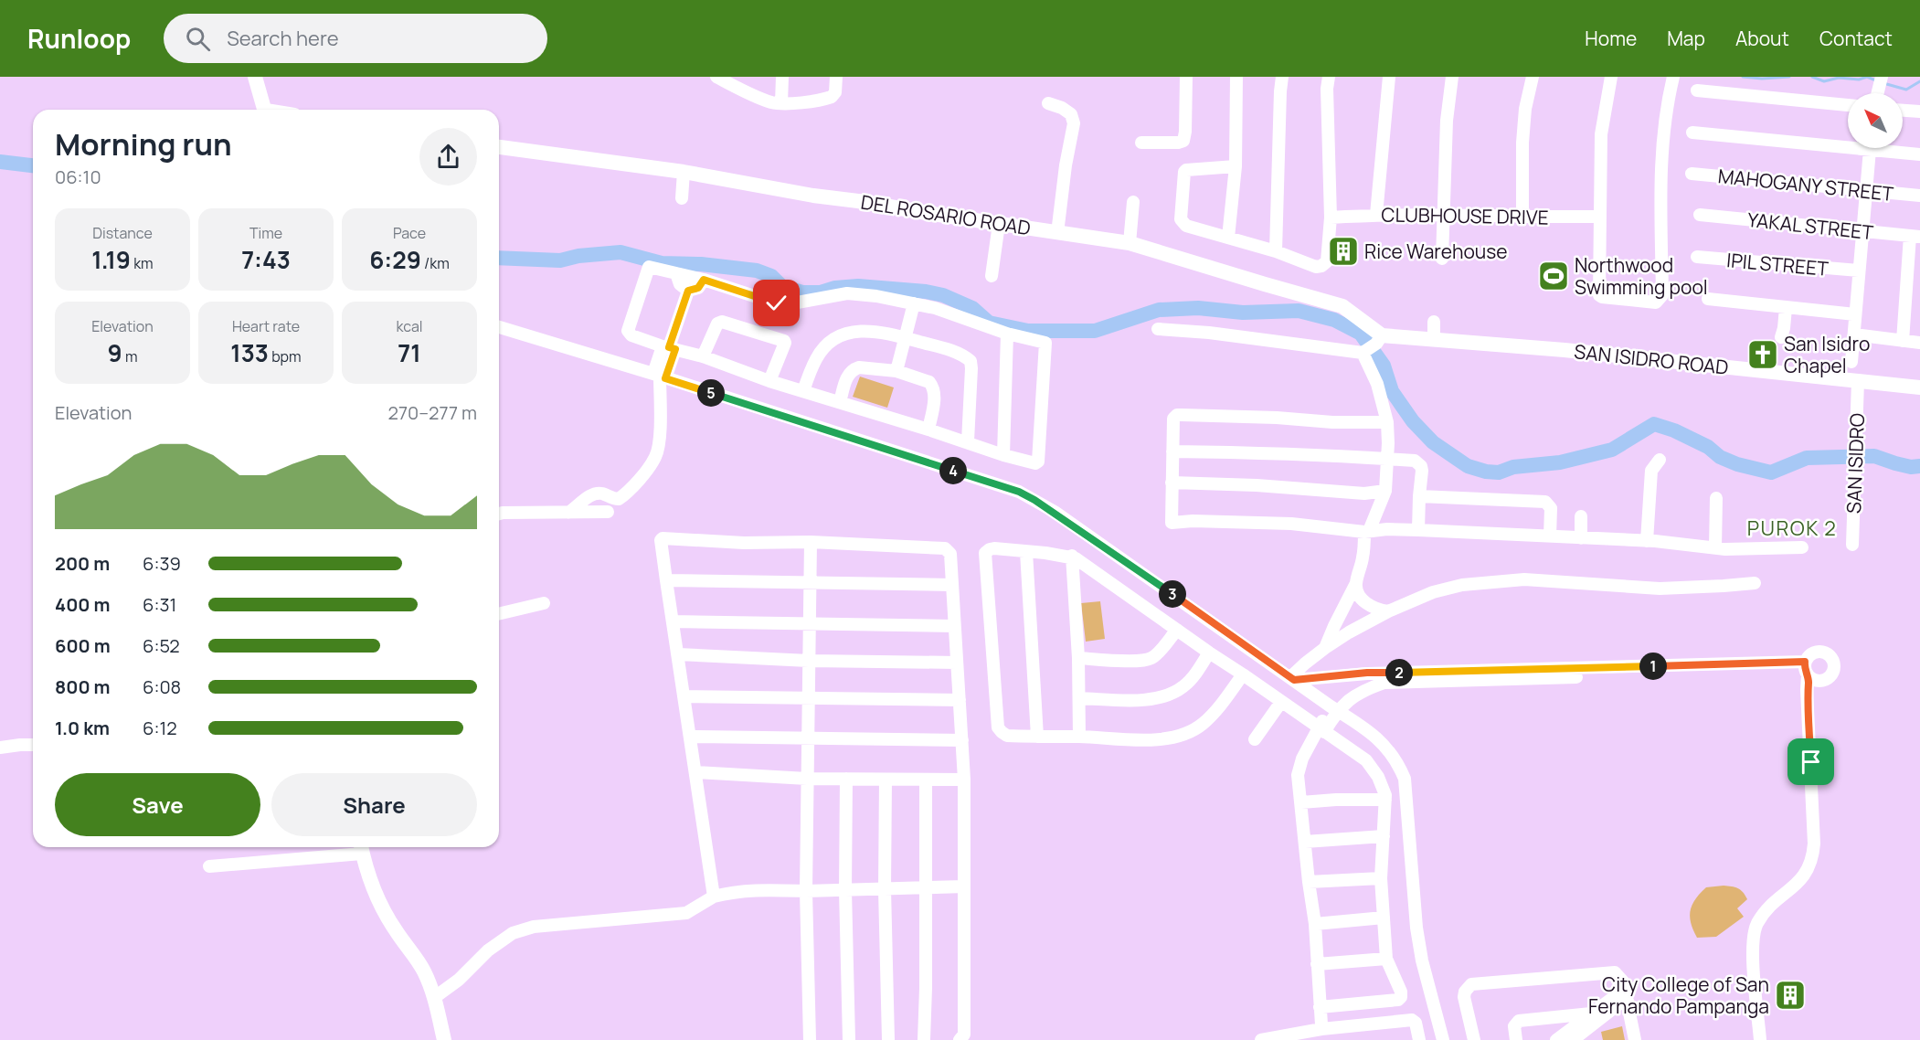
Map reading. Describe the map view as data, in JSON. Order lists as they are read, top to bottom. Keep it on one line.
{"streets":{"main road":["DEL ROSARIO ROAD","SAN ISIDRO ROAD"],"street":["MAHOGANY STREET","CLUBHOUSE DRIVE","YAKAL STREET","IPIL STREET","SAN ISIDRO"]},"crossings":[["DEL ROSARIO ROAD","SAN ISIDRO ROAD"],["SAN ISIDRO ROAD","SAN ISIDRO"]],"districts":["PUROK 2"],"places":{"building":["Rice Warehouse","City College of San Fernando Pampanga"],"sports":["Northwood Swimming pool"],"church":["San Isidro Chapel"]},"north":"top left","page":{"header":"Runloop","search":"Search here","nav":["Home","Map","About","Contact"],"heading":["Morning run","06:10"],"stats":[["Distance","1.19 km"],["Time","7:43"],["Pace","6:29 /km"],["Elevation","9 m"],["Heart rate","133 bpm"],["kcal","71"]],"pins":["5","4","3","1","2"],"chart":["Elevation","270–277 m"],"list":[{"name":"200 m","note":"6:39"},{"name":"400 m","note":"6:31"},{"name":"600 m","note":"6:52"},{"name":"800 m","note":"6:08"},{"name":"1.0 km","note":"6:12"}],"buttons":["Save","Share"]}}
